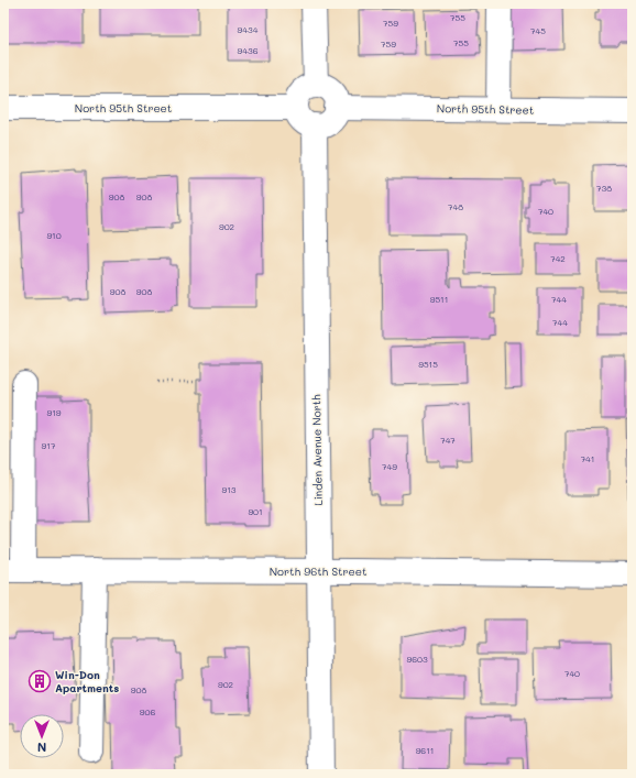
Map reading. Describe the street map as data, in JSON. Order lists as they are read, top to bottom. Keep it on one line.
{"streets":{"street":["North 95th Street","Linden Avenue North","North 96th Street"]},"crossings":[["North 95th Street","Linden Avenue North"],["Linden Avenue North","North 96th Street"]],"places":{"building":["Win-Don Apartments"]},"house_numbers":["755","759","9434","745","755","759","9436","738","908","908","748","740","902","910","742","908","908","9511","744","744","9515","919","747","917","741","749","913","901","9603","740","902","908","906","9611"],"north":"bottom"}
